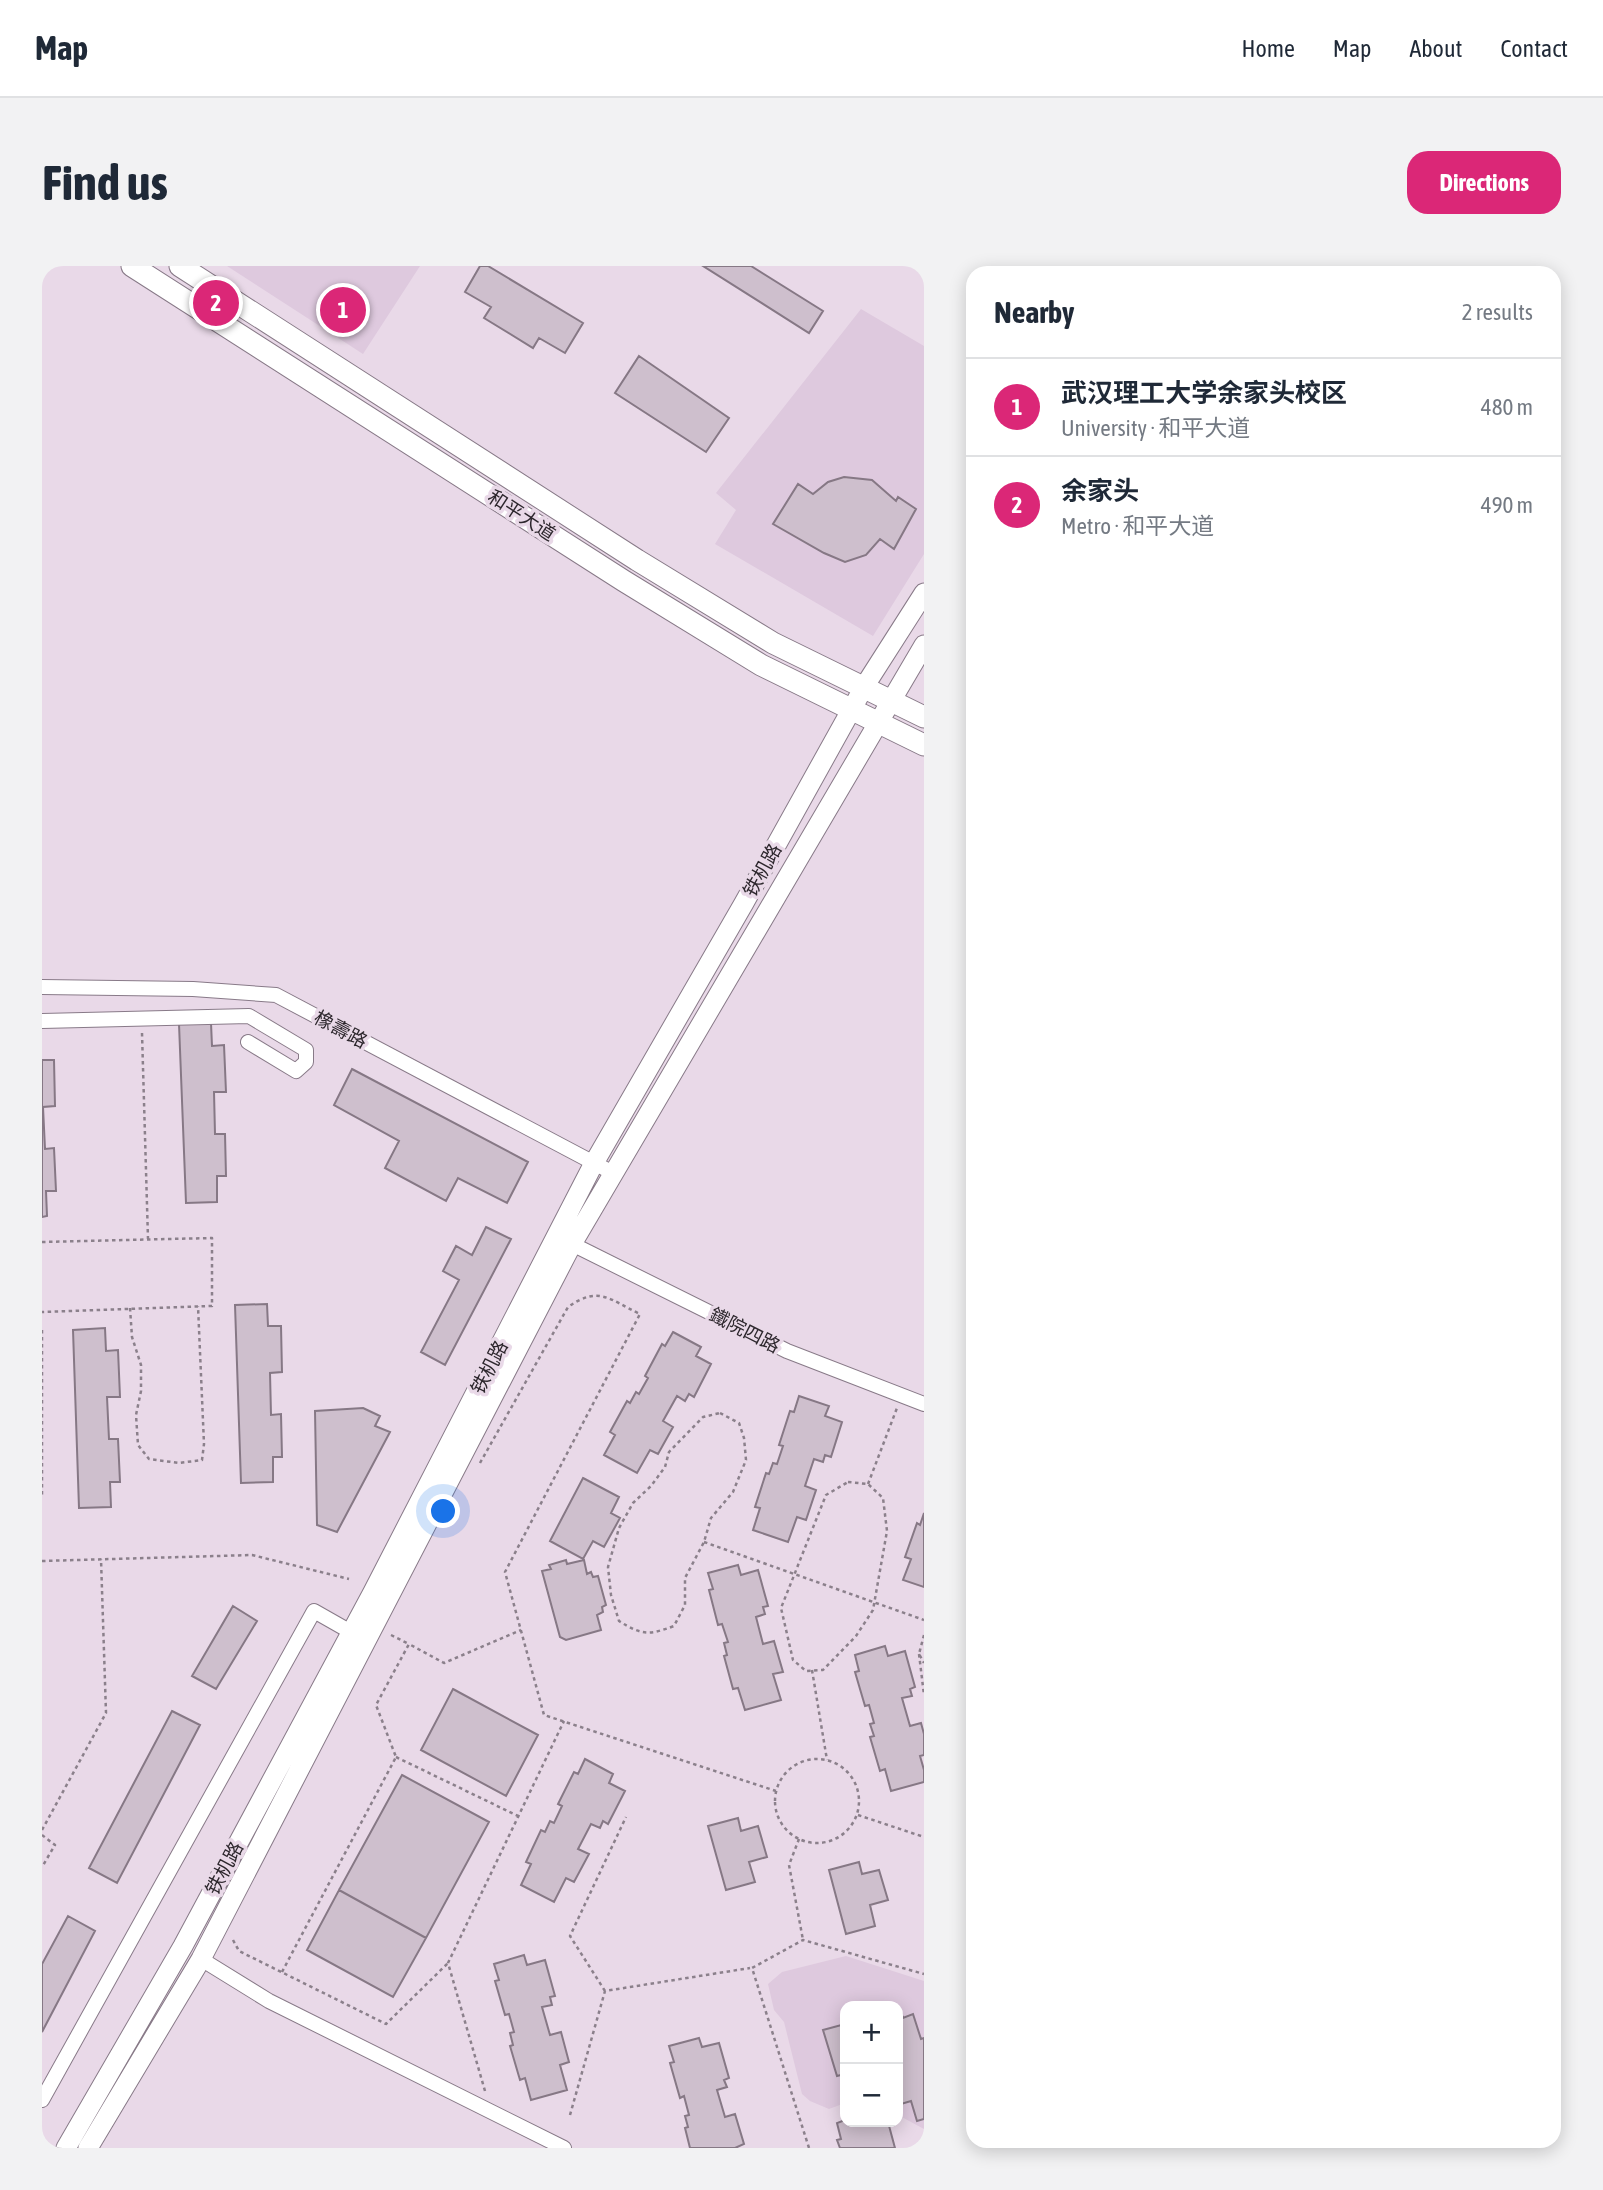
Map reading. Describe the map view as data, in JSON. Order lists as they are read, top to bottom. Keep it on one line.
{"streets":{"main road":["和平大道","铁机路"],"street":["橡壽路","鐵院四路"]},"crossings":[["和平大道","铁机路"],["铁机路","橡壽路"],["铁机路","鐵院四路"]],"page":{"header":"Map","nav":["Home","Map","About","Contact"],"buttons":"Directions","title":"Find us","heading":["Nearby","2 results"],"pins":["2","1"],"list":[{"mark":"1","name":"武汉理工大学余家头校区","note":"University · 和平大道","value":"480 m"},{"mark":"2","name":"余家头","note":"Metro · 和平大道","value":"490 m"}],"map_buttons":["+","−"]}}
